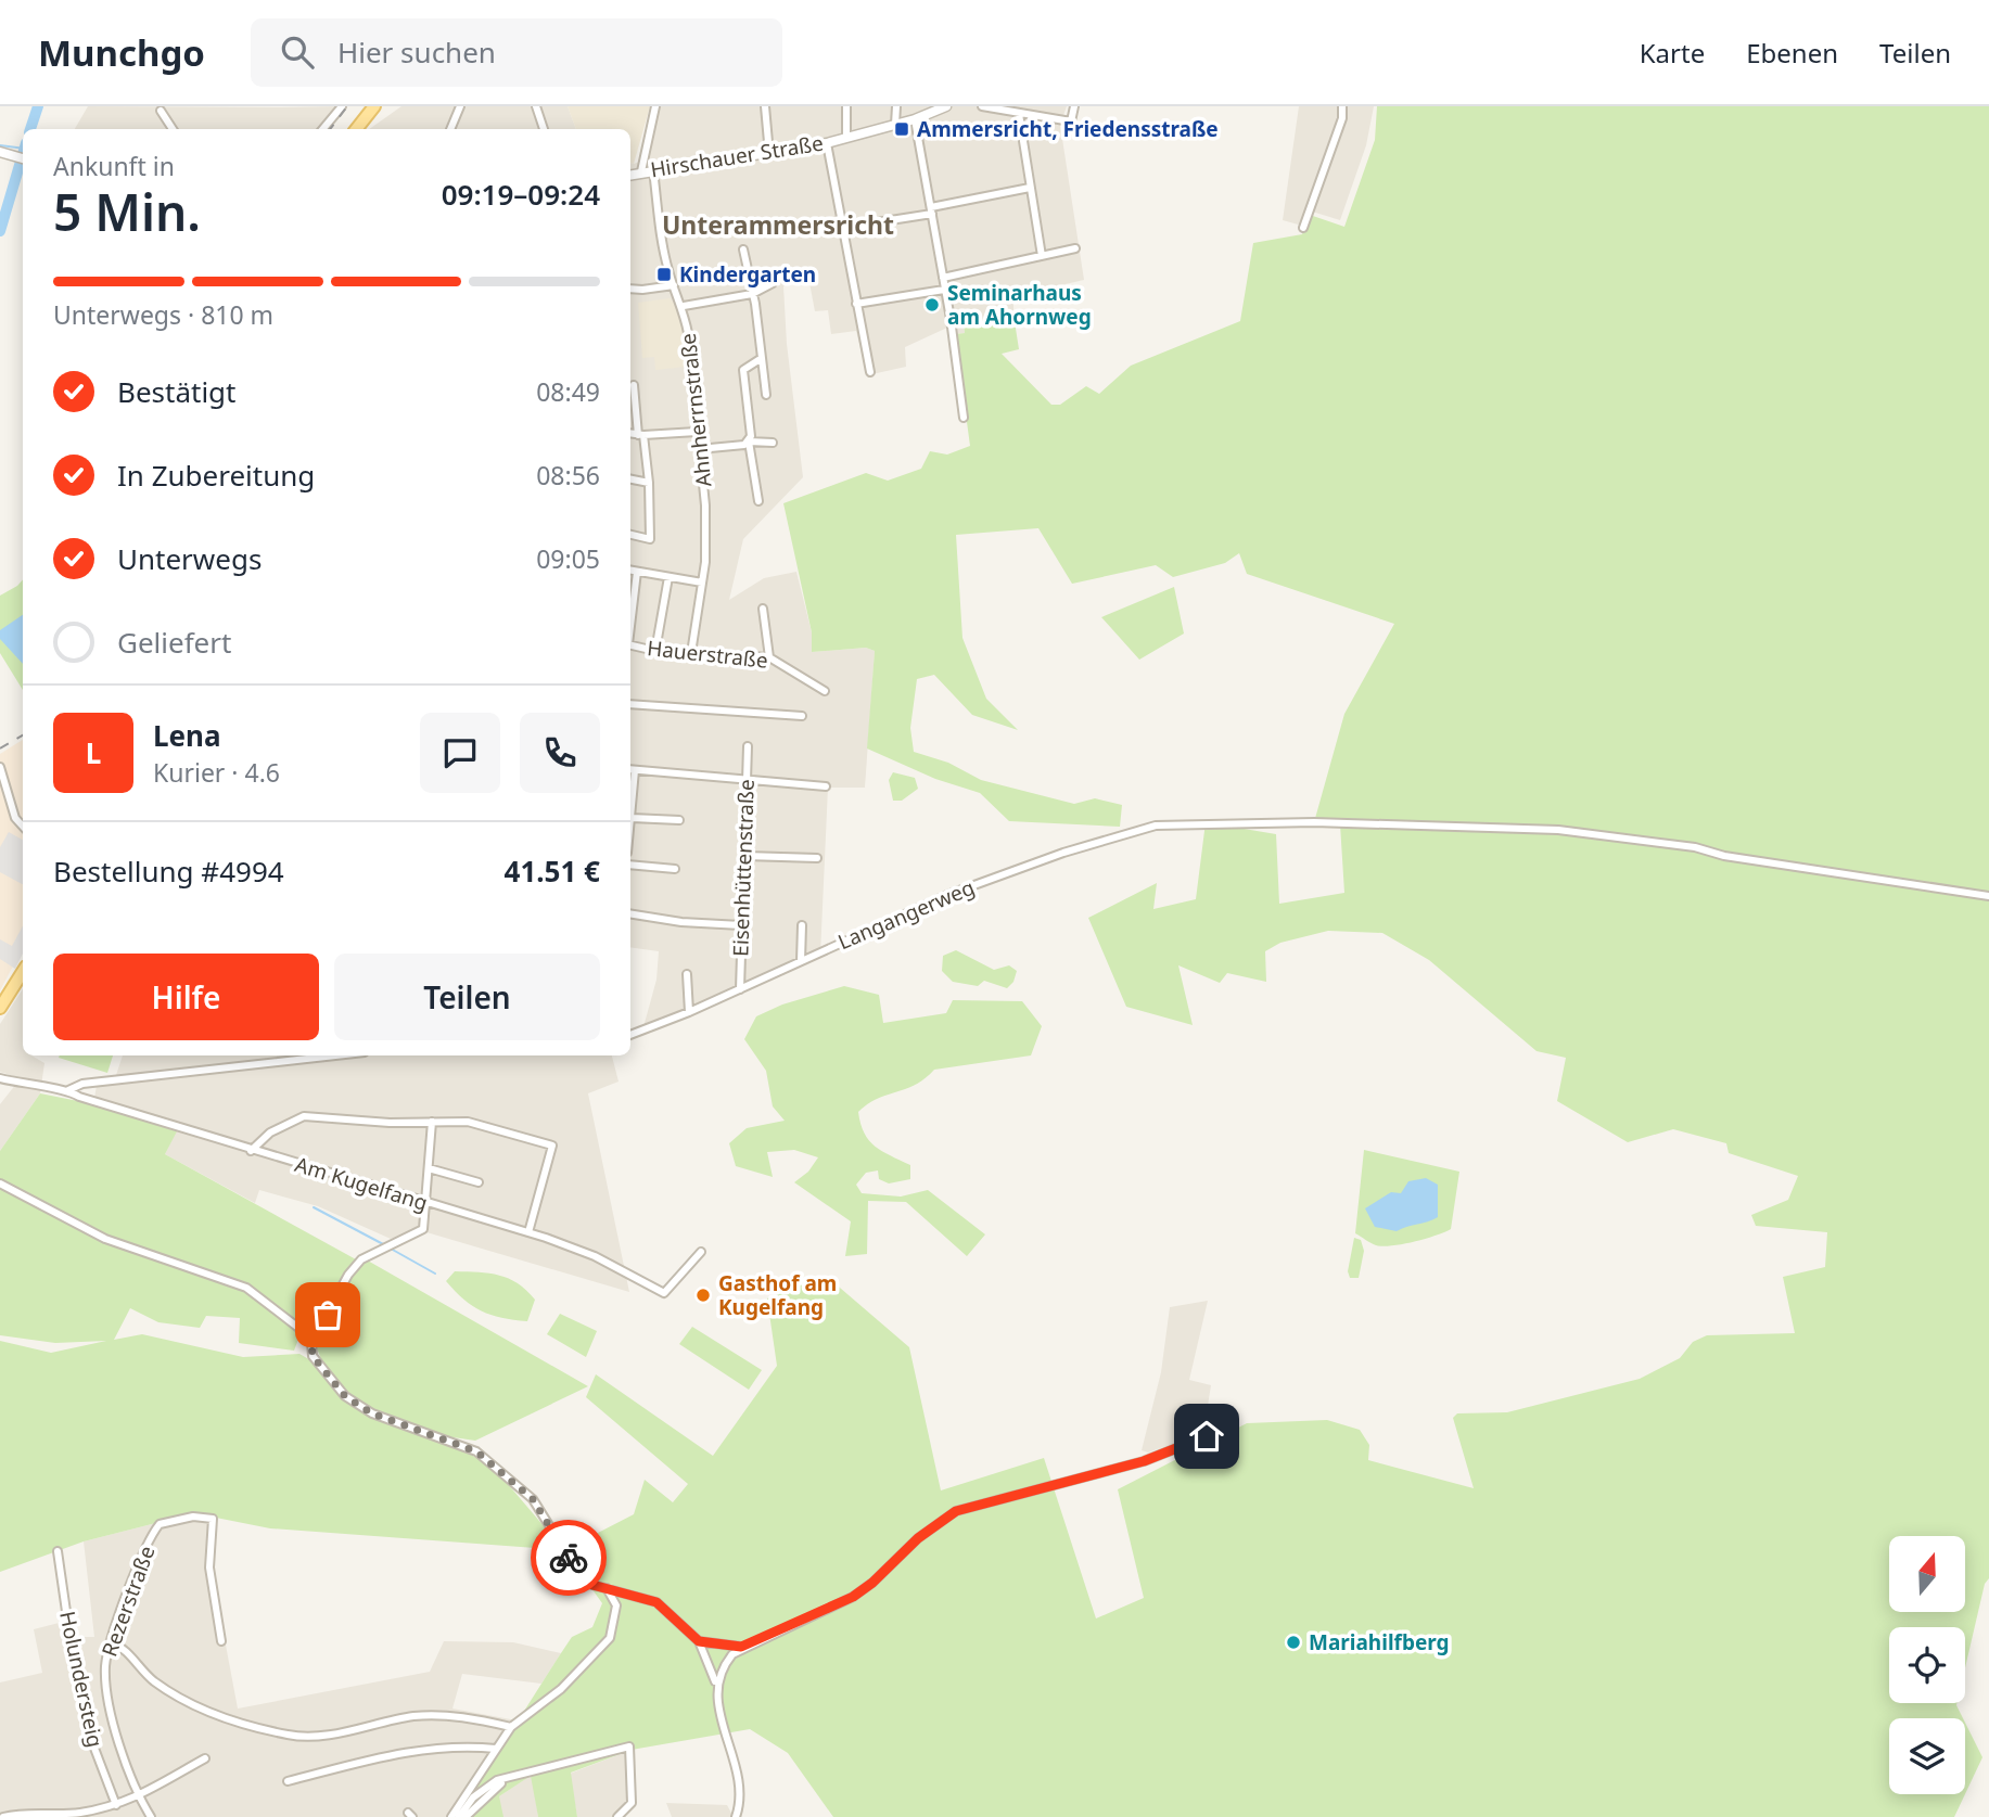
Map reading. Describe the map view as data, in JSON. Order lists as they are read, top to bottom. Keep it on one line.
{"streets":{"street":["Hirschauer Straße","Ahnherrnstraße","Hauerstraße","Eisenhüttenstraße","Langangerweg","Am Kugelfang","Rezerstraße","Holundersteig"]},"crossings":[["Hirschauer Straße","Ahnherrnstraße"],["Ahnherrnstraße","Hauerstraße"],["Eisenhüttenstraße","Langangerweg"]],"districts":["Unterammersricht"],"places":{"transit":["Ammersricht, Friedensstraße","Kindergarten"],"other":["Seminarhaus am Ahornweg","Gasthof am Kugelfang","Mariahilfberg"]},"north":"top","page":{"header":"Munchgo","search":"Hier suchen","nav":["Karte","Ebenen","Teilen"],"heading":["5 Min.","Ankunft in","09:19–09:24"],"panel":["Lena","Kurier · 4.6","Bestellung #4994","41.51 €"],"bar":"Unterwegs · 810 m","list":[["Bestätigt","08:49"],["In Zubereitung","08:56"],["Unterwegs","09:05"],"Geliefert"],"round":"L","buttons":["Hilfe","Teilen"]}}
